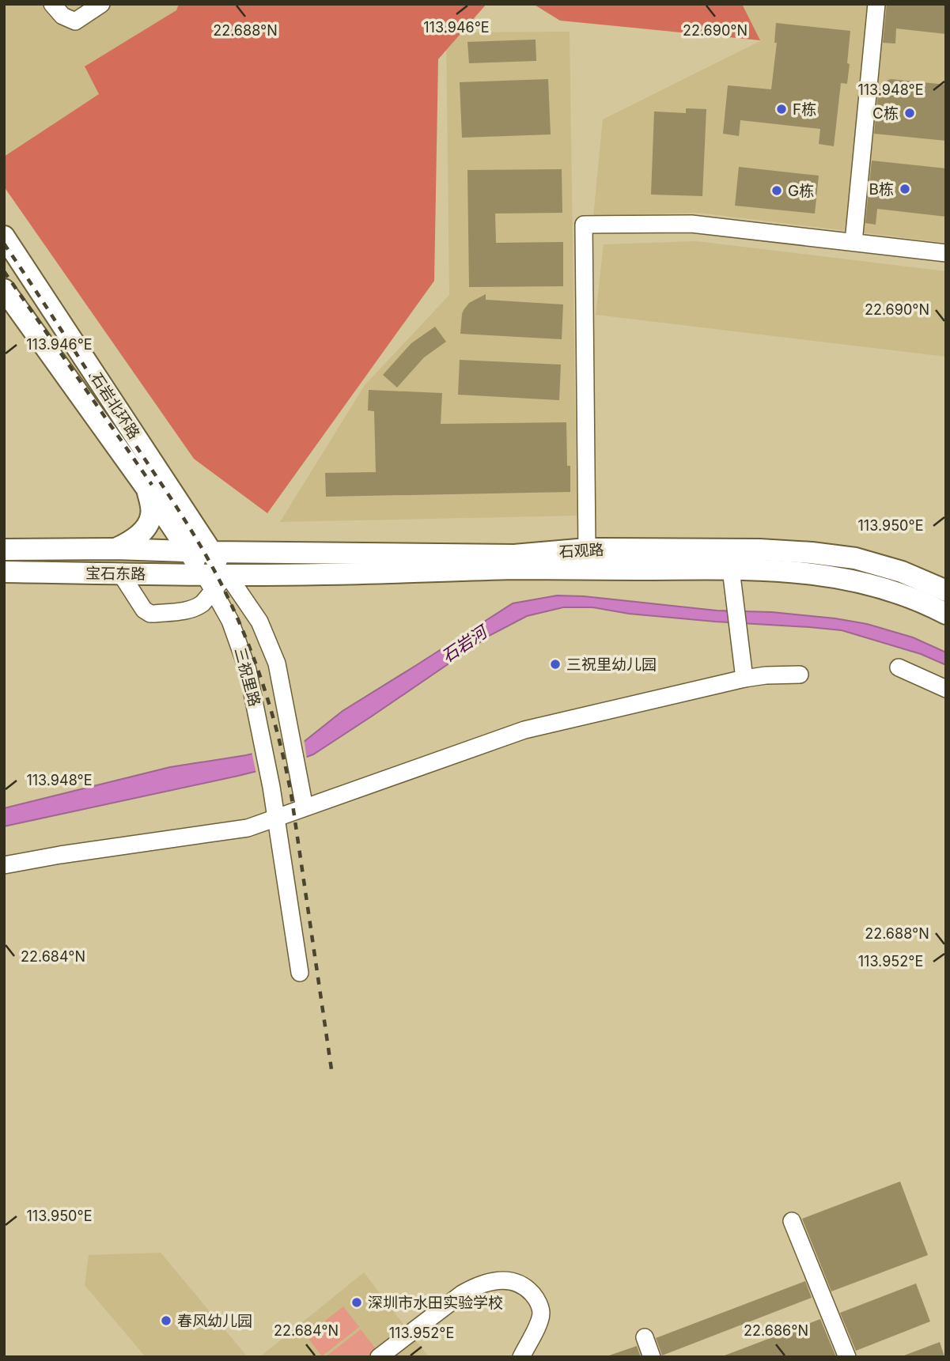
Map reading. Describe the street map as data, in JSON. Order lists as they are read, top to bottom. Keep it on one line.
{"streets":{"main road":["石岩北环路","石观路","宝石东路"],"street":["三祝里路"]},"crossings":[["石岩北环路","石观路"],["石岩北环路","宝石东路"],["石岩北环路","三祝里路"],["石观路","宝石东路"],["石观路","三祝里路"],["宝石东路","三祝里路"]],"water":["石岩河"],"places":["F栋","C栋","B栋","G栋","三祝里幼儿园","深圳市水田实验学校","春风幼儿园"],"coordinates":["113.946°E","22.688°N","22.690°N","113.948°E","113.950°E","22.684°N","113.952°E","22.686°N"]}
